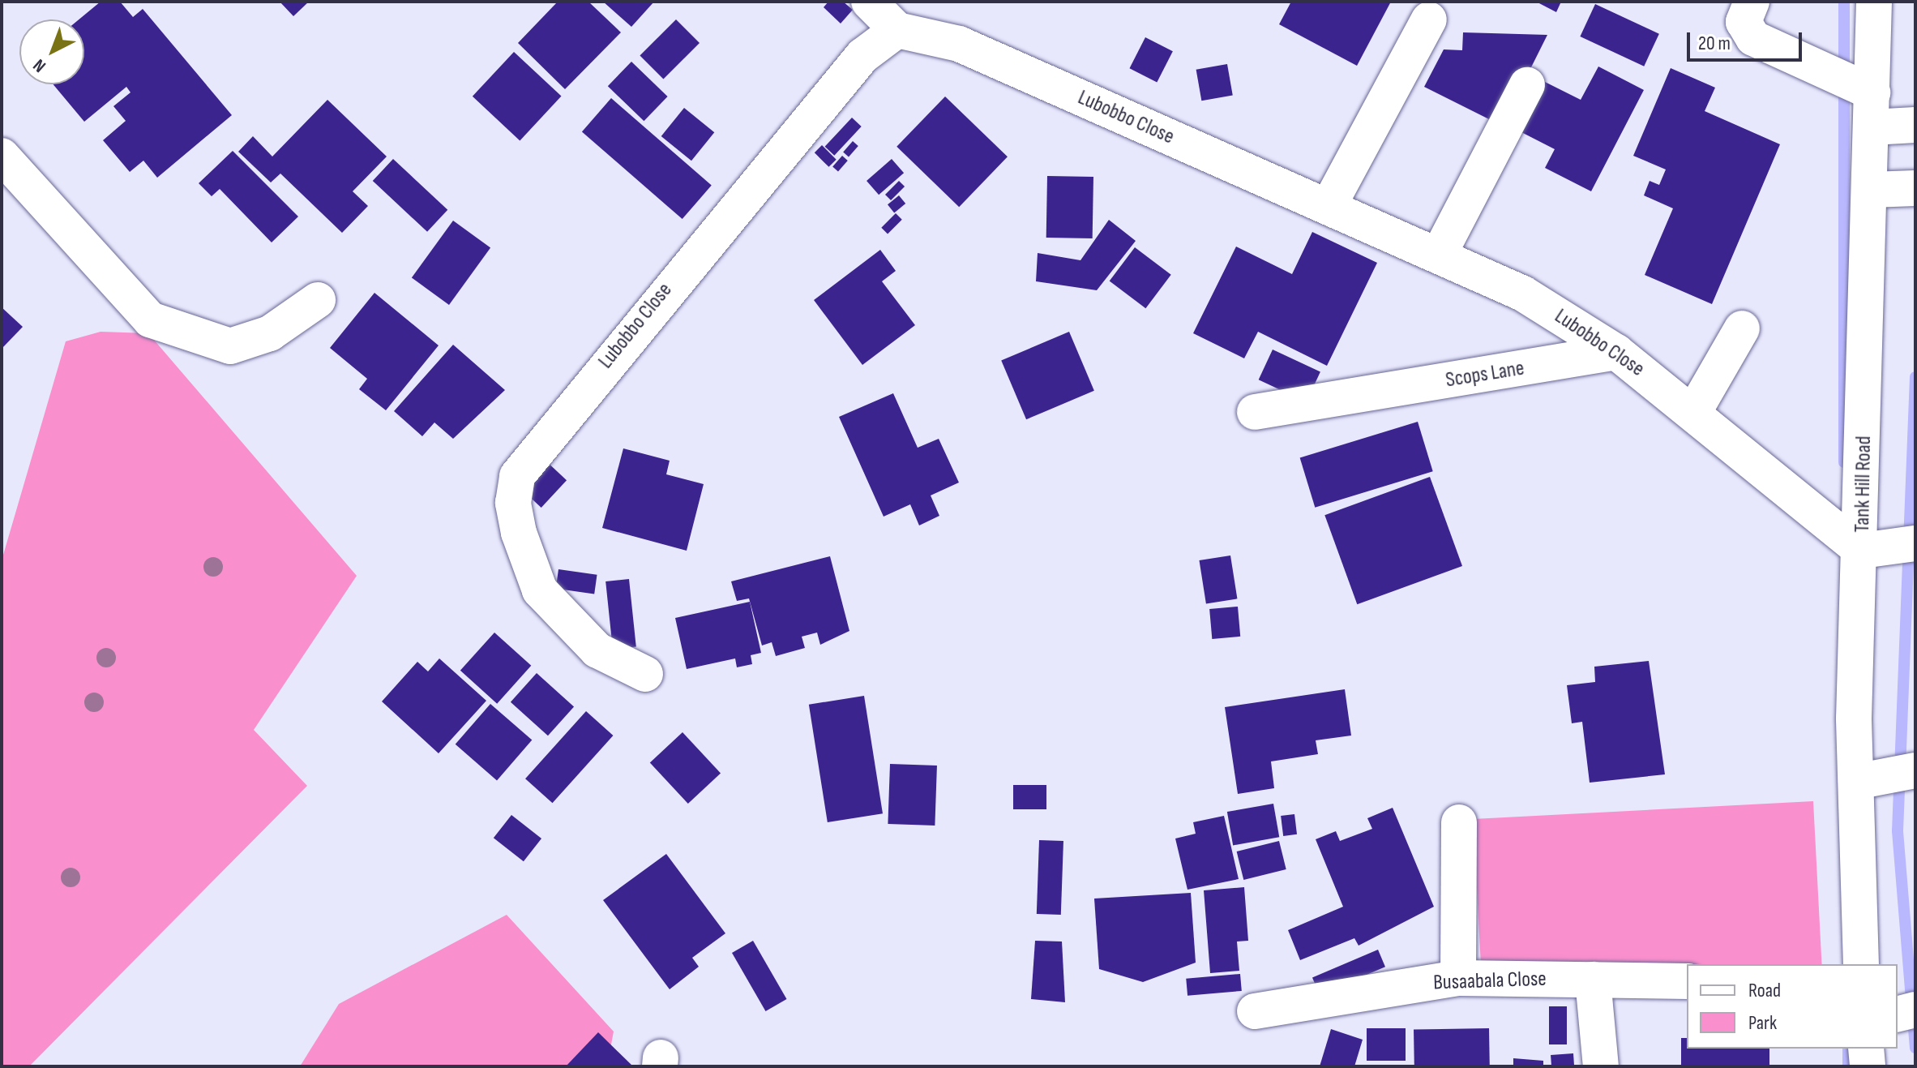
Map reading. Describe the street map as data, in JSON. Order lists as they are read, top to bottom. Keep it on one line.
{"streets":{"street":["Lubobbo Close","Scops Lane","Tank Hill Road","Busaabala Close"]},"crossings":[["Lubobbo Close","Scops Lane"],["Lubobbo Close","Tank Hill Road"]],"legend":["Road","Park"],"scale_bar":"20 m","north":"bottom left"}
